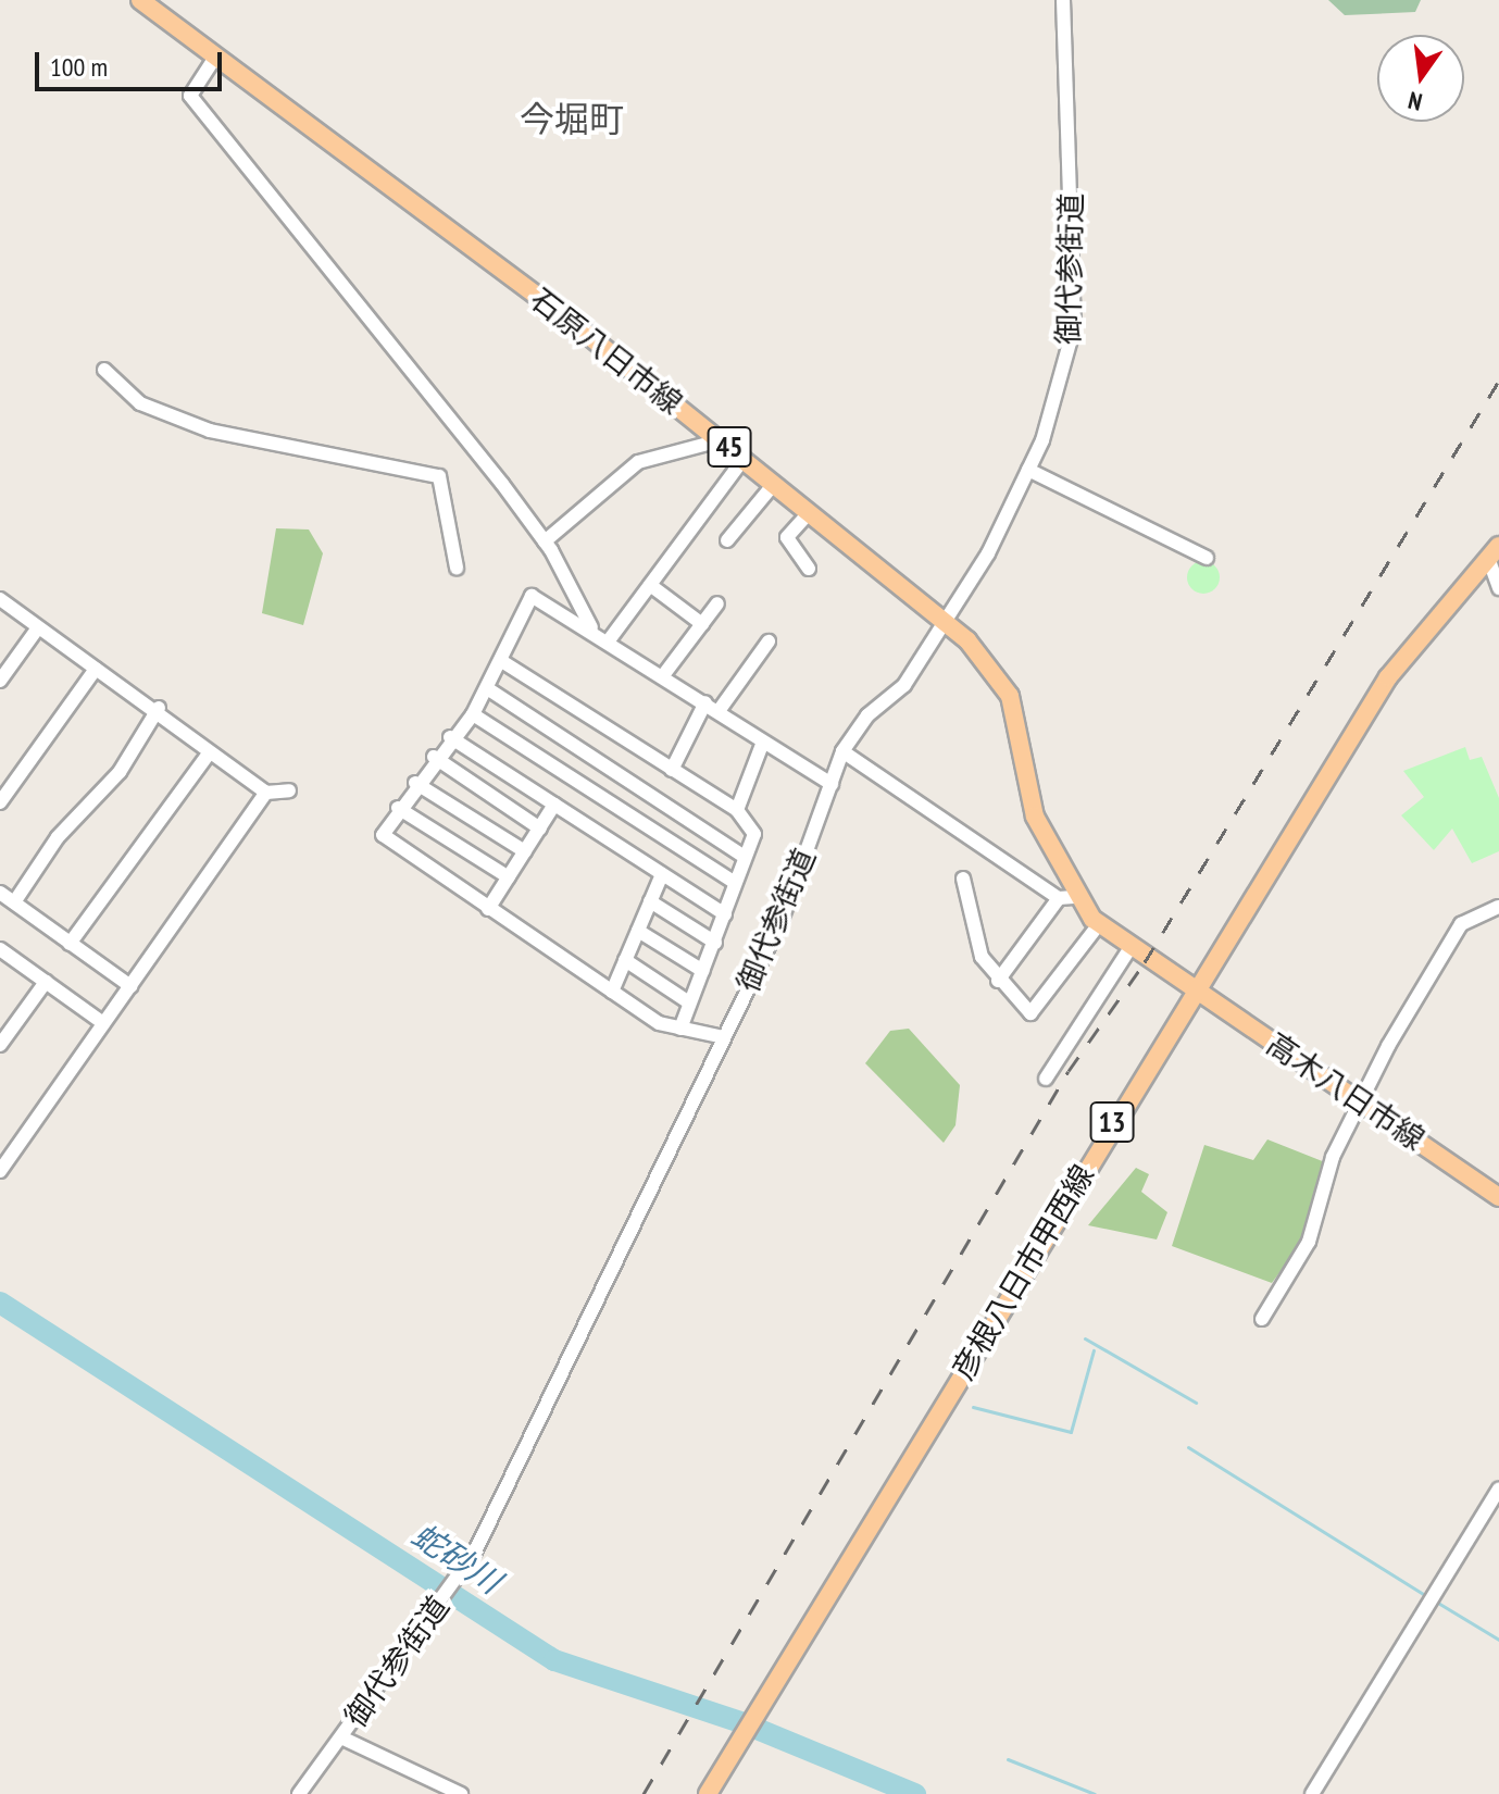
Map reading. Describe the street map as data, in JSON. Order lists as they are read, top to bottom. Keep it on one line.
{"streets":{"main road":["石原八日市線","45","高木八日市線","13","彦根八日市甲西線"],"street":["御代参街道"]},"crossings":[["御代参街道","石原八日市線"],["石原八日市線","高木八日市線"],["石原八日市線","彦根八日市甲西線"],["高木八日市線","彦根八日市甲西線"]],"districts":["今堀町"],"water":["蛇砂川"],"scale_bar":"100 m","north":"bottom"}
